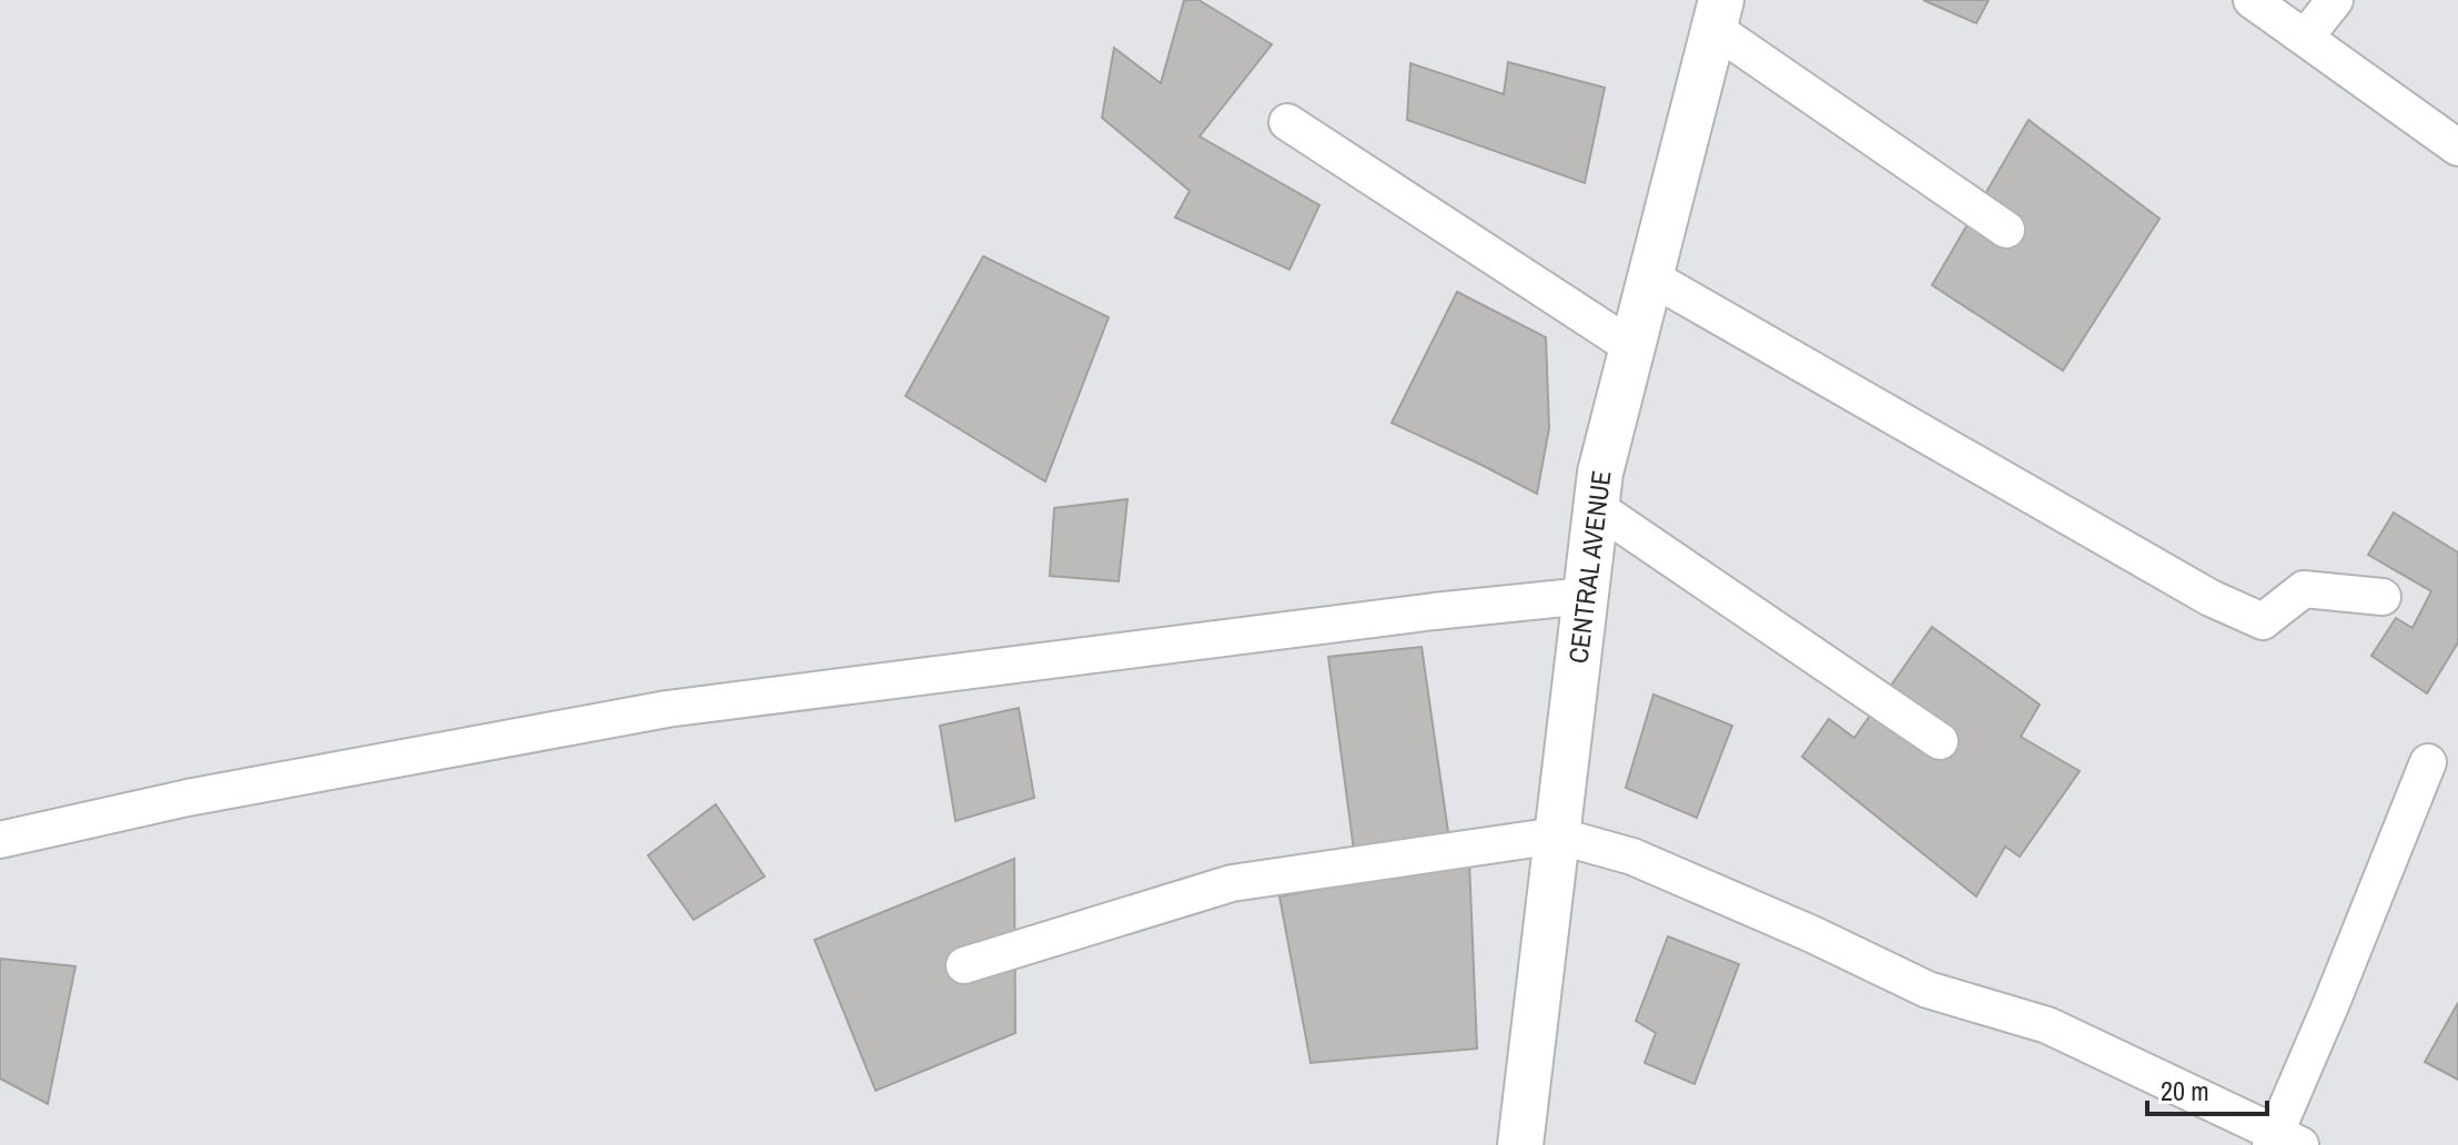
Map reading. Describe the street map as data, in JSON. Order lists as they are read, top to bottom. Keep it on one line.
{"streets":{"street":["CENTRAL AVENUE"]},"scale_bar":"20 m"}
